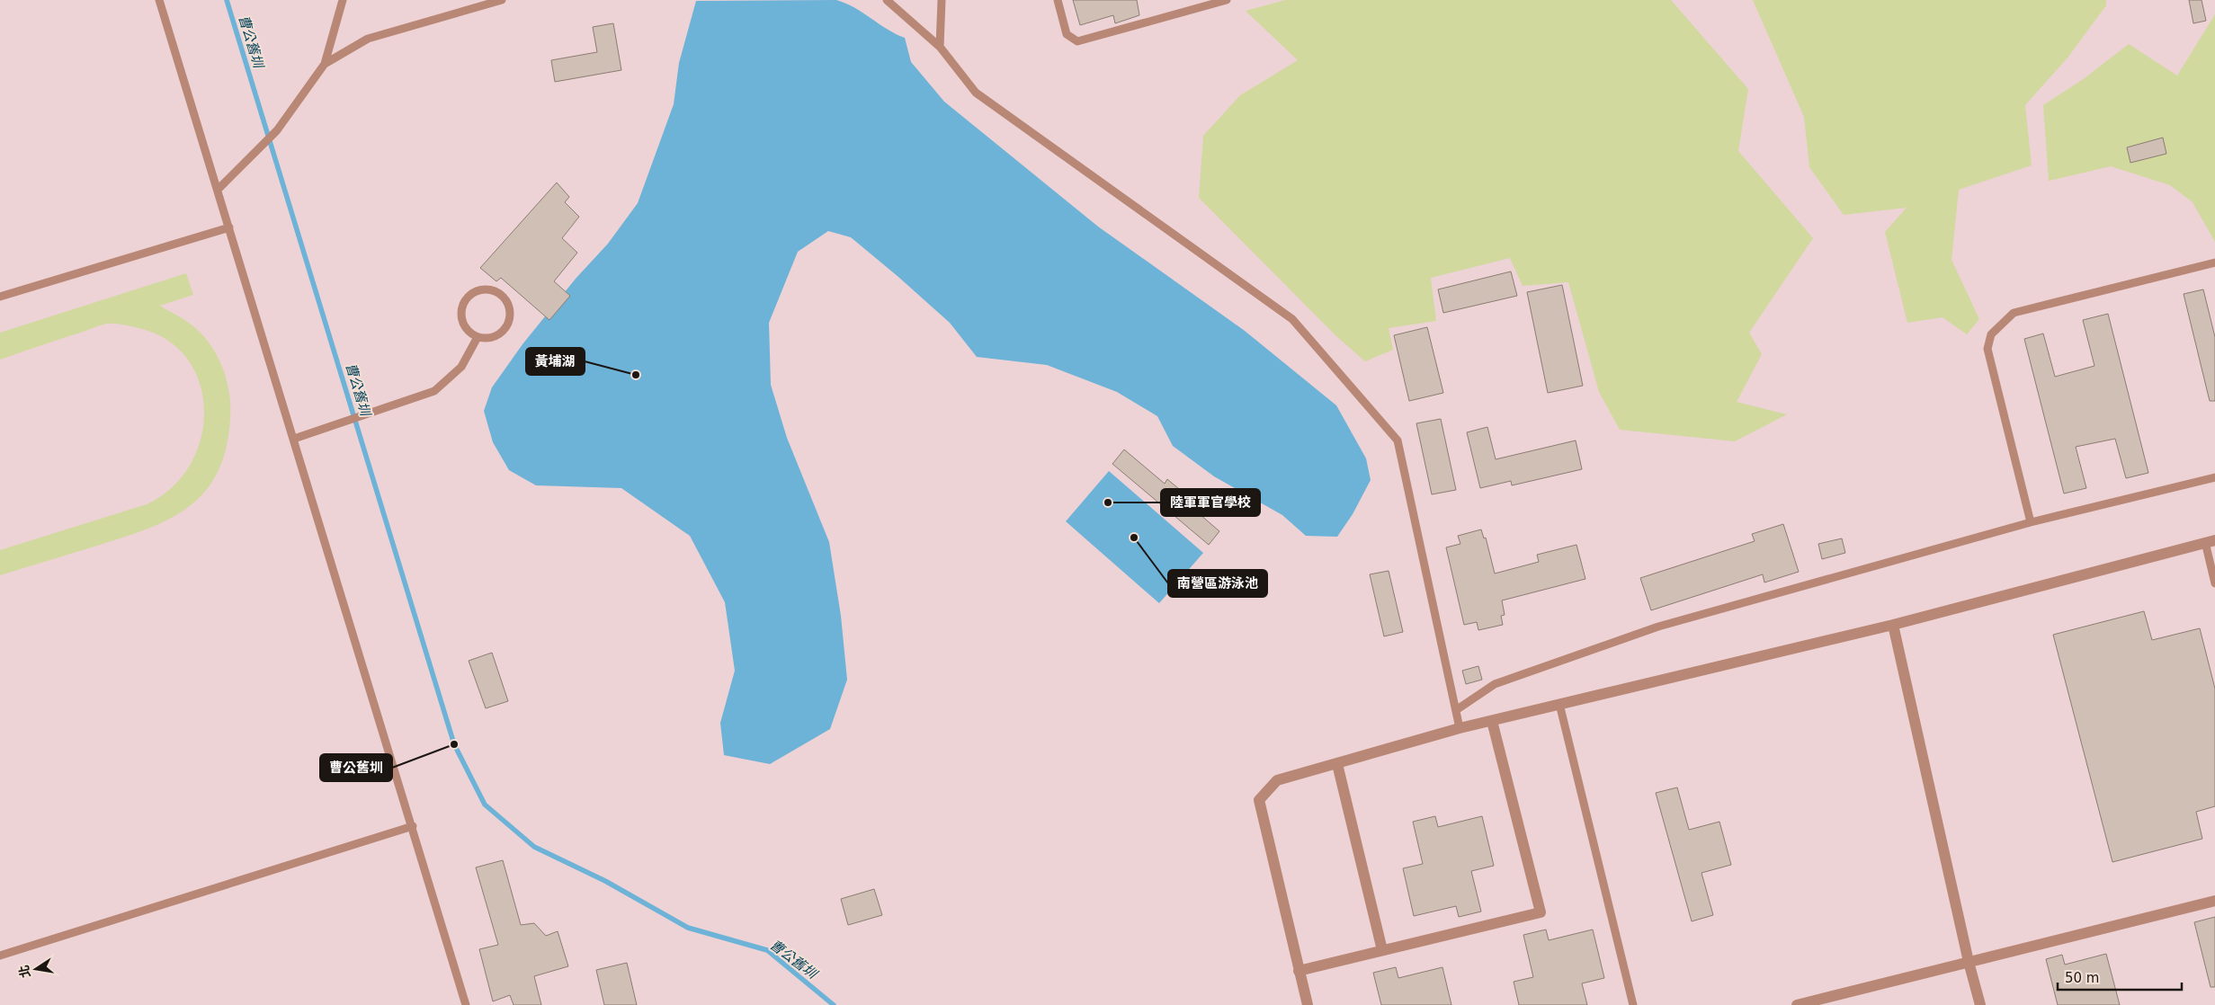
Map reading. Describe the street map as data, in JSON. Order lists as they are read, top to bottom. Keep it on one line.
{"water":["曹公舊圳"],"places":["黃埔湖","陸軍軍官學校","南營區游泳池","曹公舊圳"],"scale_bar":"50 m","north":"left"}
